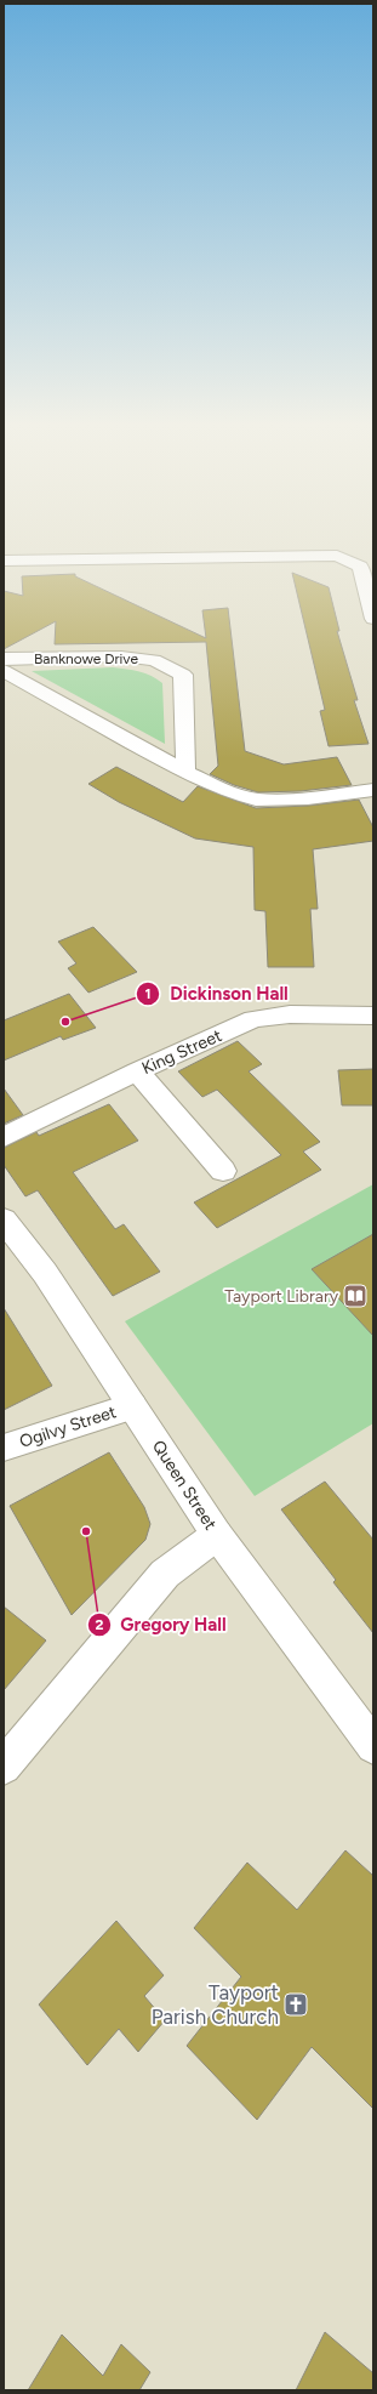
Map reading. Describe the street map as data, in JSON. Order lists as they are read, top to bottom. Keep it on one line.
{"streets":{"street":["Banknowe Drive","King Street","Ogilvy Street","Queen Street"]},"crossings":[["Ogilvy Street","Queen Street"]],"places":{"other":["Dickinson Hall","Gregory Hall"],"library":["Tayport Library"],"church":["Tayport Parish Church"]}}
